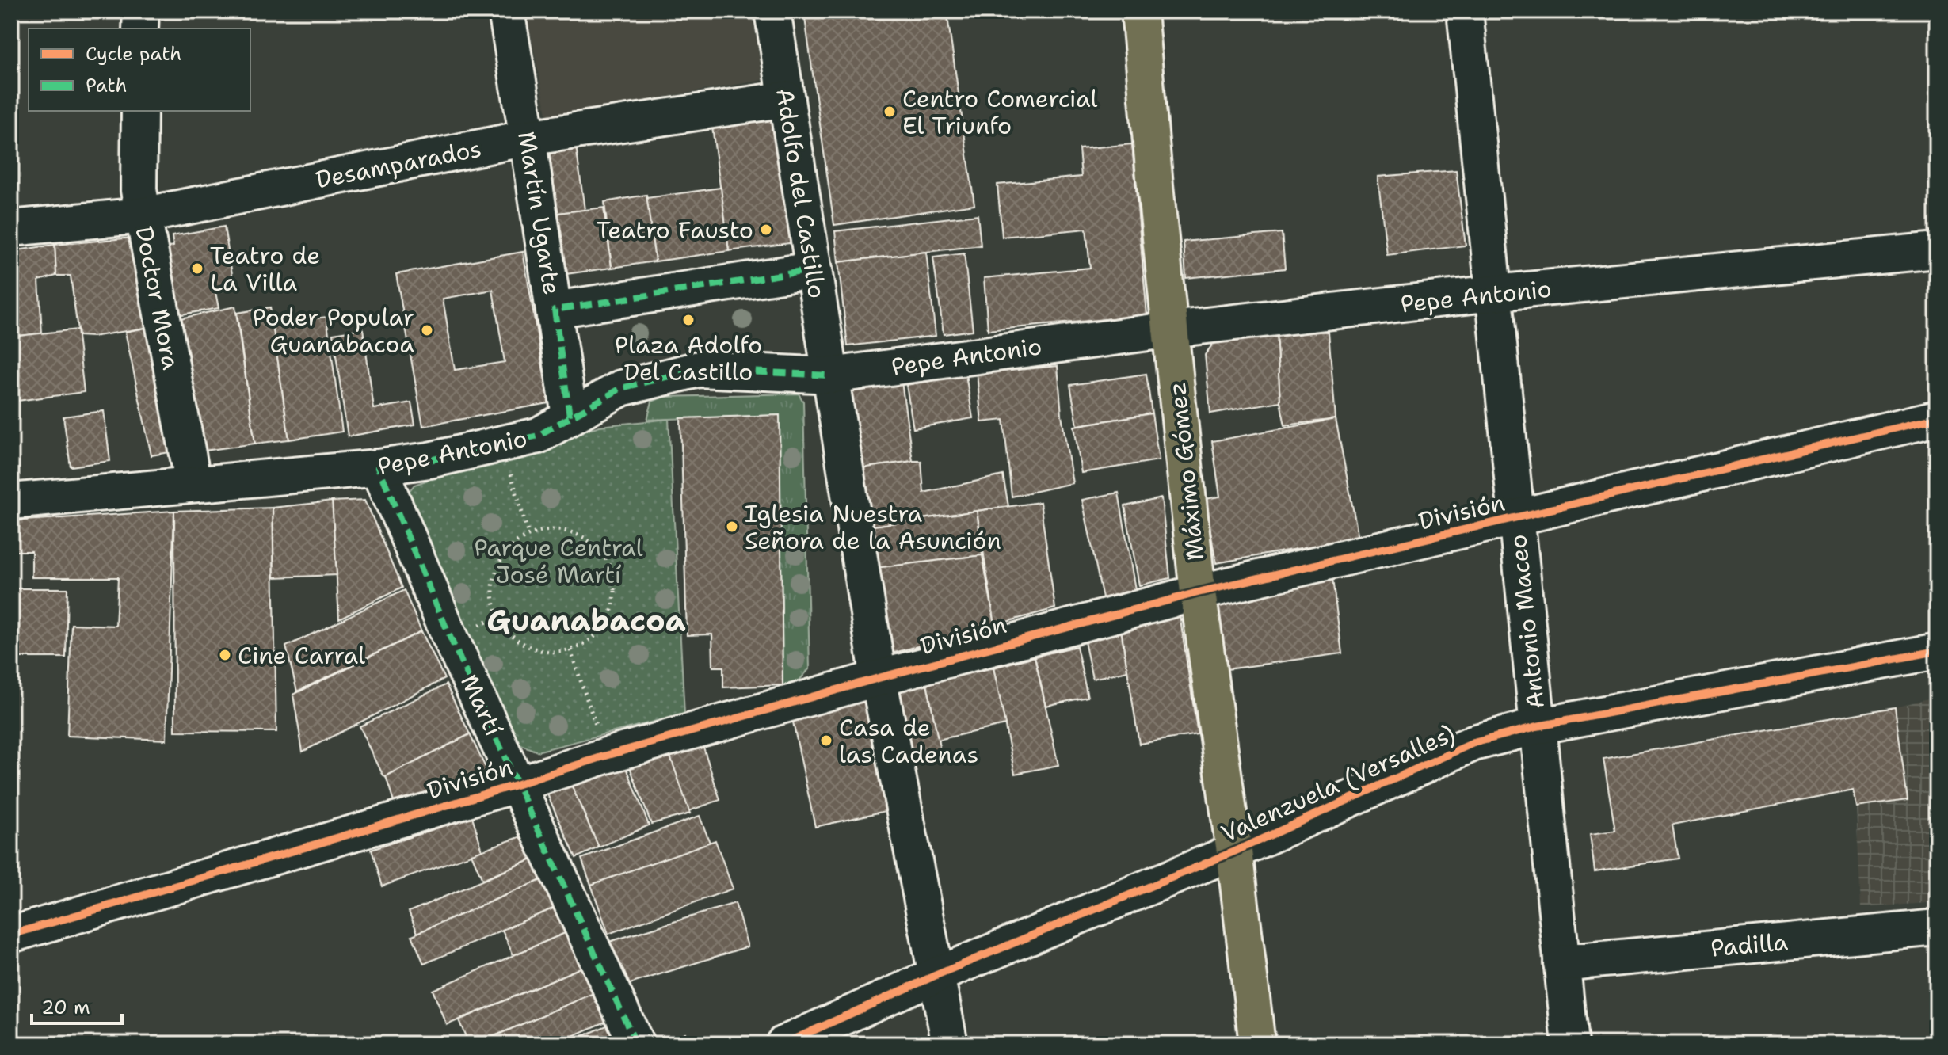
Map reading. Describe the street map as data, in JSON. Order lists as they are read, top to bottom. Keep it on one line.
{"streets":{"main road":["Máximo Gómez"],"street":["Desamparados","Adolfo del Castillo","Martín Ugarte","Pepe Antonio","Doctor Mora","División","Antonio Maceo","Martí","Valenzuela (Versalles)","Padilla"]},"crossings":[["Desamparados","Adolfo del Castillo"],["Desamparados","Martín Ugarte"],["Desamparados","Doctor Mora"],["Adolfo del Castillo","Pepe Antonio"],["Adolfo del Castillo","División"],["Adolfo del Castillo","Valenzuela (Versalles)"],["Martín Ugarte","Pepe Antonio"],["Pepe Antonio","Doctor Mora"],["Pepe Antonio","Máximo Gómez"],["Pepe Antonio","Antonio Maceo"],["Pepe Antonio","Martí"],["Máximo Gómez","División"],["Máximo Gómez","Valenzuela (Versalles)"],["División","Antonio Maceo"],["División","Martí"],["Antonio Maceo","Valenzuela (Versalles)"],["Antonio Maceo","Padilla"]],"districts":["Guanabacoa"],"parks":["Parque Central José Martí"],"places":["Centro Comercial El Triunfo","Teatro Fausto","Teatro de La Villa","Plaza Adolfo Del Castillo","Poder Popular Guanabacoa","Iglesia Nuestra Señora de la Asunción","Cine Carral","Casa de las Cadenas"],"legend":["Cycle path","Path"],"scale_bar":"20 m"}
